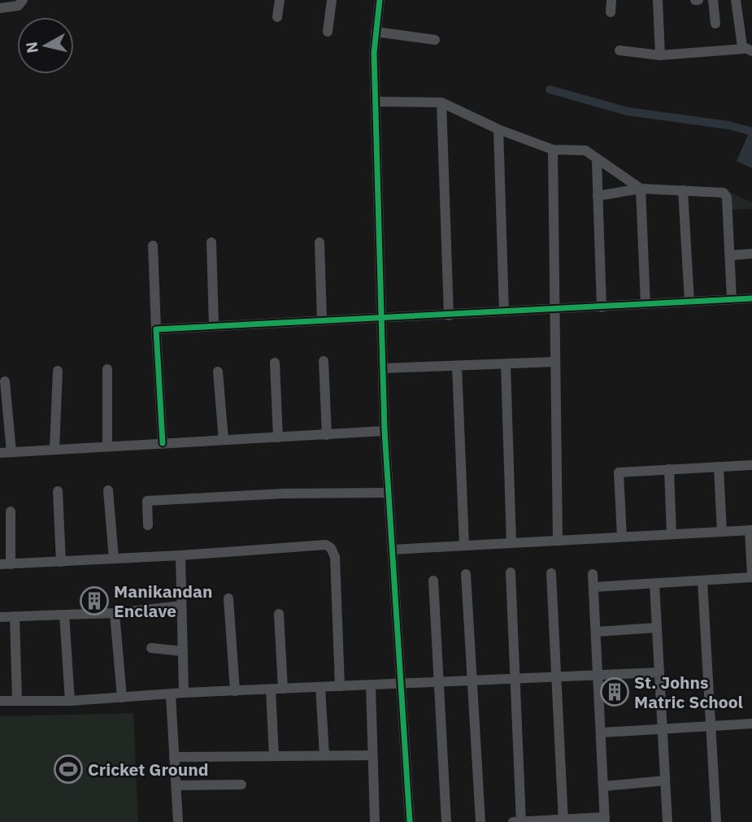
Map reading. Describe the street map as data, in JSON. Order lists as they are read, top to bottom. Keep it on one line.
{"places":{"building":["Manikandan Enclave","St. Johns Matric School"],"sports":["Cricket Ground"]},"north":"left"}
